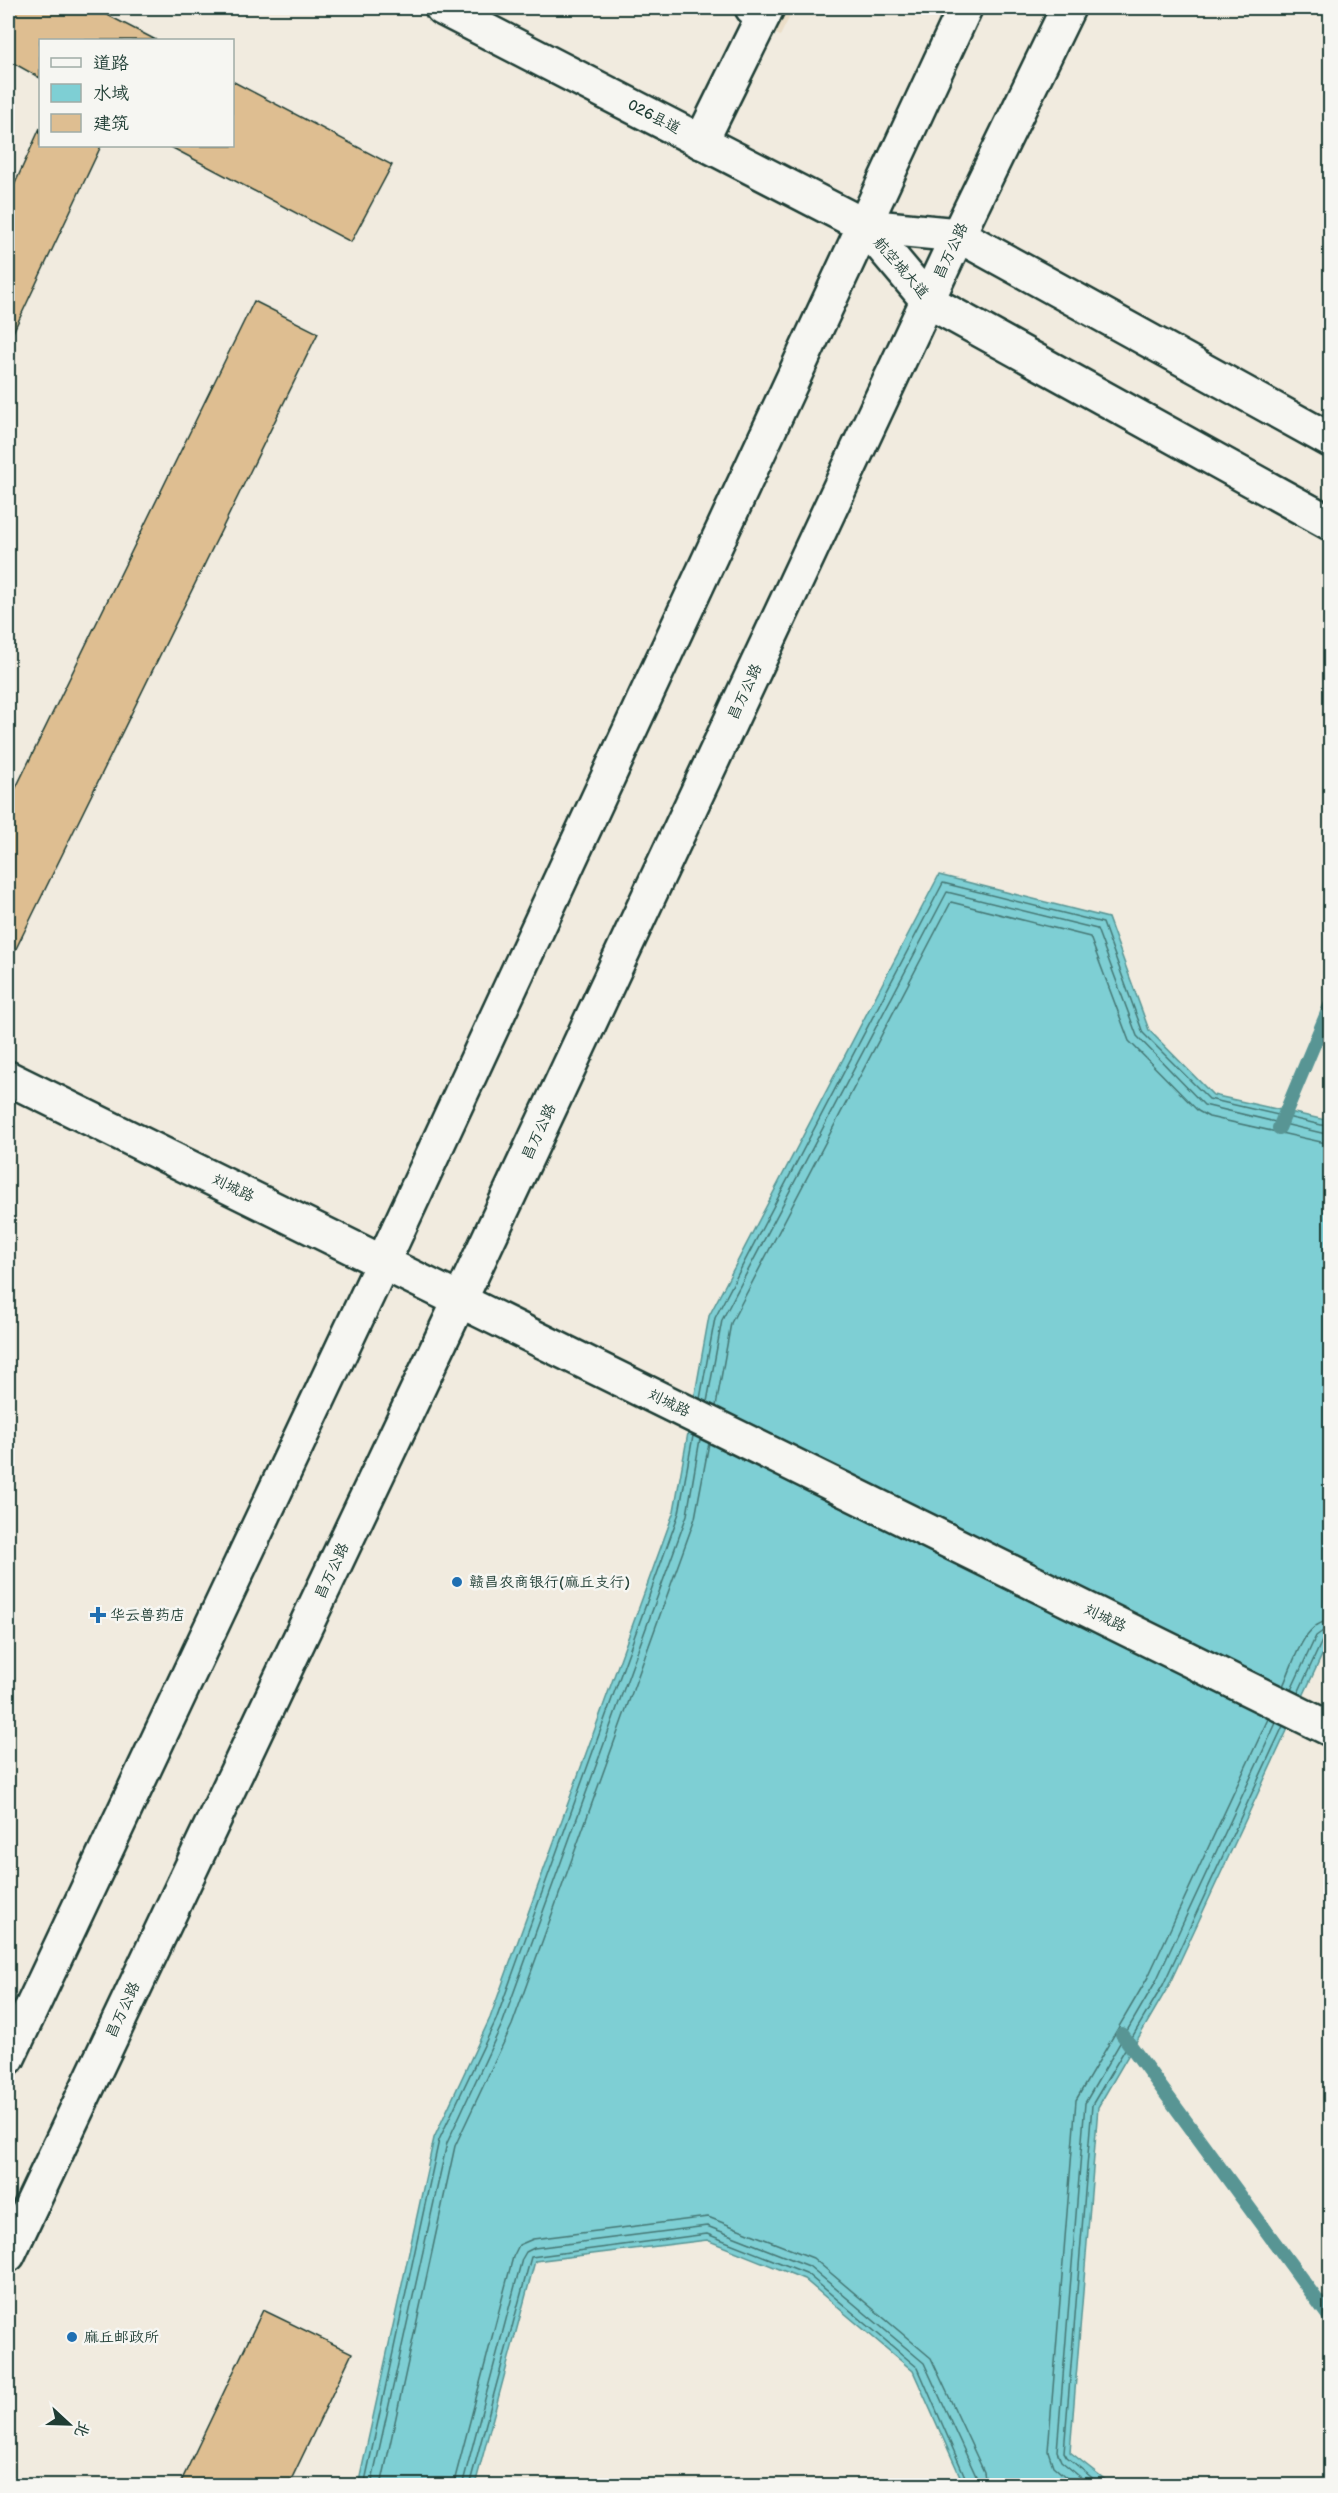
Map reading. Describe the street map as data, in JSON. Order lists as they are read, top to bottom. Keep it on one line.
{"streets":{"main road":["026县道","昌万公路","航空城大道","刘城路"]},"crossings":[["026县道","航空城大道"],["昌万公路","航空城大道"],["昌万公路","刘城路"]],"places":{"other":["赣昌农商银行(麻丘支行)","麻丘邮政所"],"health":["华云兽药店"]},"legend":["道路","水域","建筑"],"north":"right"}
